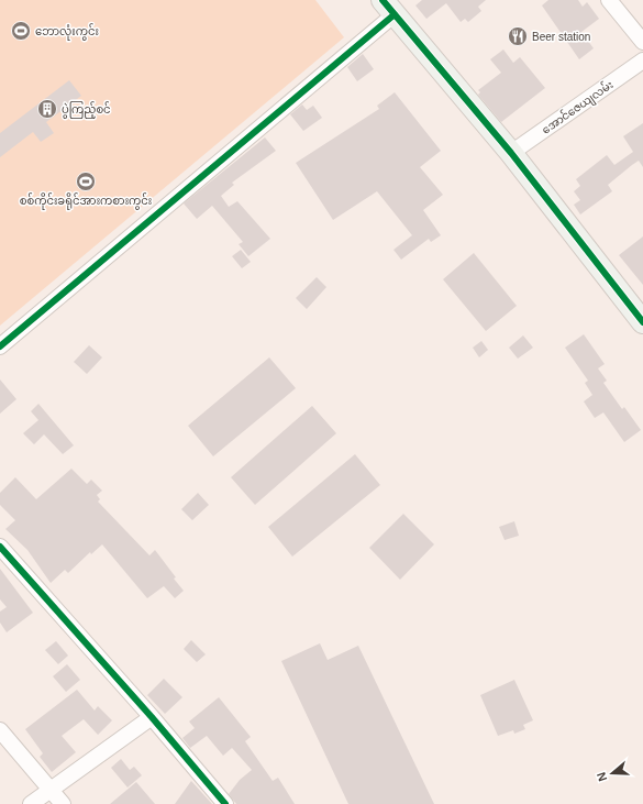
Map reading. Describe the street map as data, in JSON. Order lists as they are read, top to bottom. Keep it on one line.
{"streets":{"street":["အောင်ဇေယျလမ်း"]},"places":{"sports":["ဘောလုံးကွင်း","စစ်ကိုင်းခရိုင်အားကစားကွင်း"],"restaurant":["Beer station"],"building":["ပွဲကြည့်စင်"]},"north":"left"}
